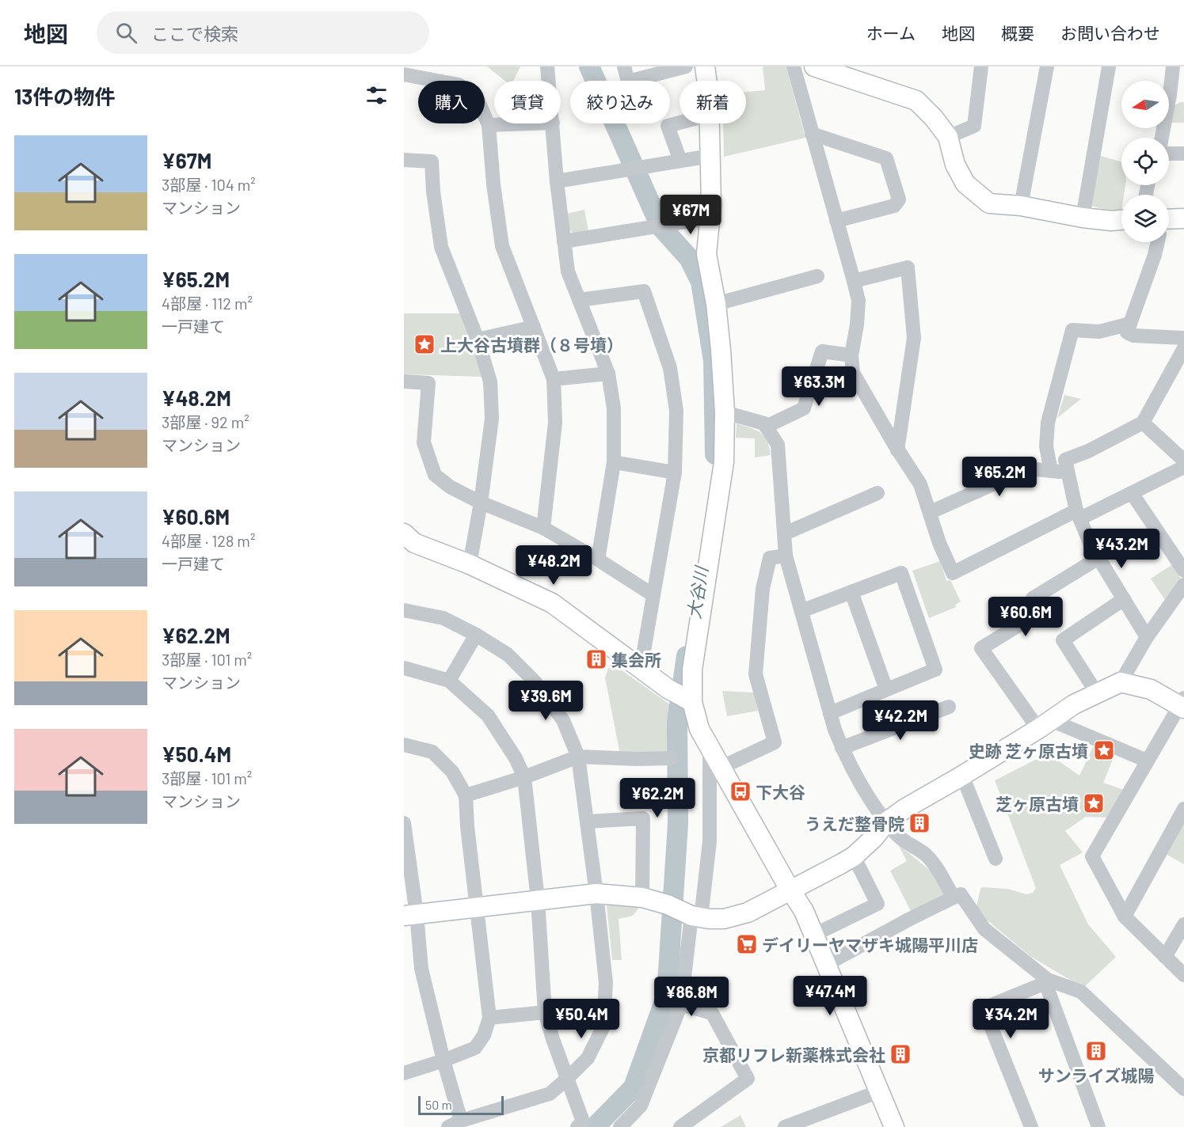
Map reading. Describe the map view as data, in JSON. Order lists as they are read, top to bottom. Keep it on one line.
{"water":["大谷川"],"places":{"place":["上大谷古墳群（８号墳）","史跡 芝ヶ原古墳","芝ヶ原古墳"],"building":["集会所","うえだ整骨院","サンライズ城陽","京都リフレ新薬株式会社"],"bus stop":["下大谷"],"supermarket":["デイリーヤマザキ城陽平川店"]},"scale_bar":"50 m","north":"left","page":{"header":"地図","search":"ここで検索","nav":["ホーム","地図","概要","お問い合わせ"],"heading":"13件の物件","chip":["購入","賃貸","絞り込み","新着"],"list":[{"name":"¥67M","note":"3部屋 · 104 m² · マンション"},{"name":"¥65.2M","note":"4部屋 · 112 m² · 一戸建て"},{"name":"¥48.2M","note":"3部屋 · 92 m² · マンション"},{"name":"¥60.6M","note":"4部屋 · 128 m² · 一戸建て"},{"name":"¥62.2M","note":"3部屋 · 101 m² · マンション"},{"name":"¥50.4M","note":"3部屋 · 101 m² · マンション"}],"price":["¥67M","¥63.3M","¥65.2M","¥43.2M","¥48.2M","¥60.6M","¥39.6M","¥42.2M","¥62.2M","¥47.4M","¥86.8M","¥50.4M","¥34.2M"],"scale":"50 m"}}
